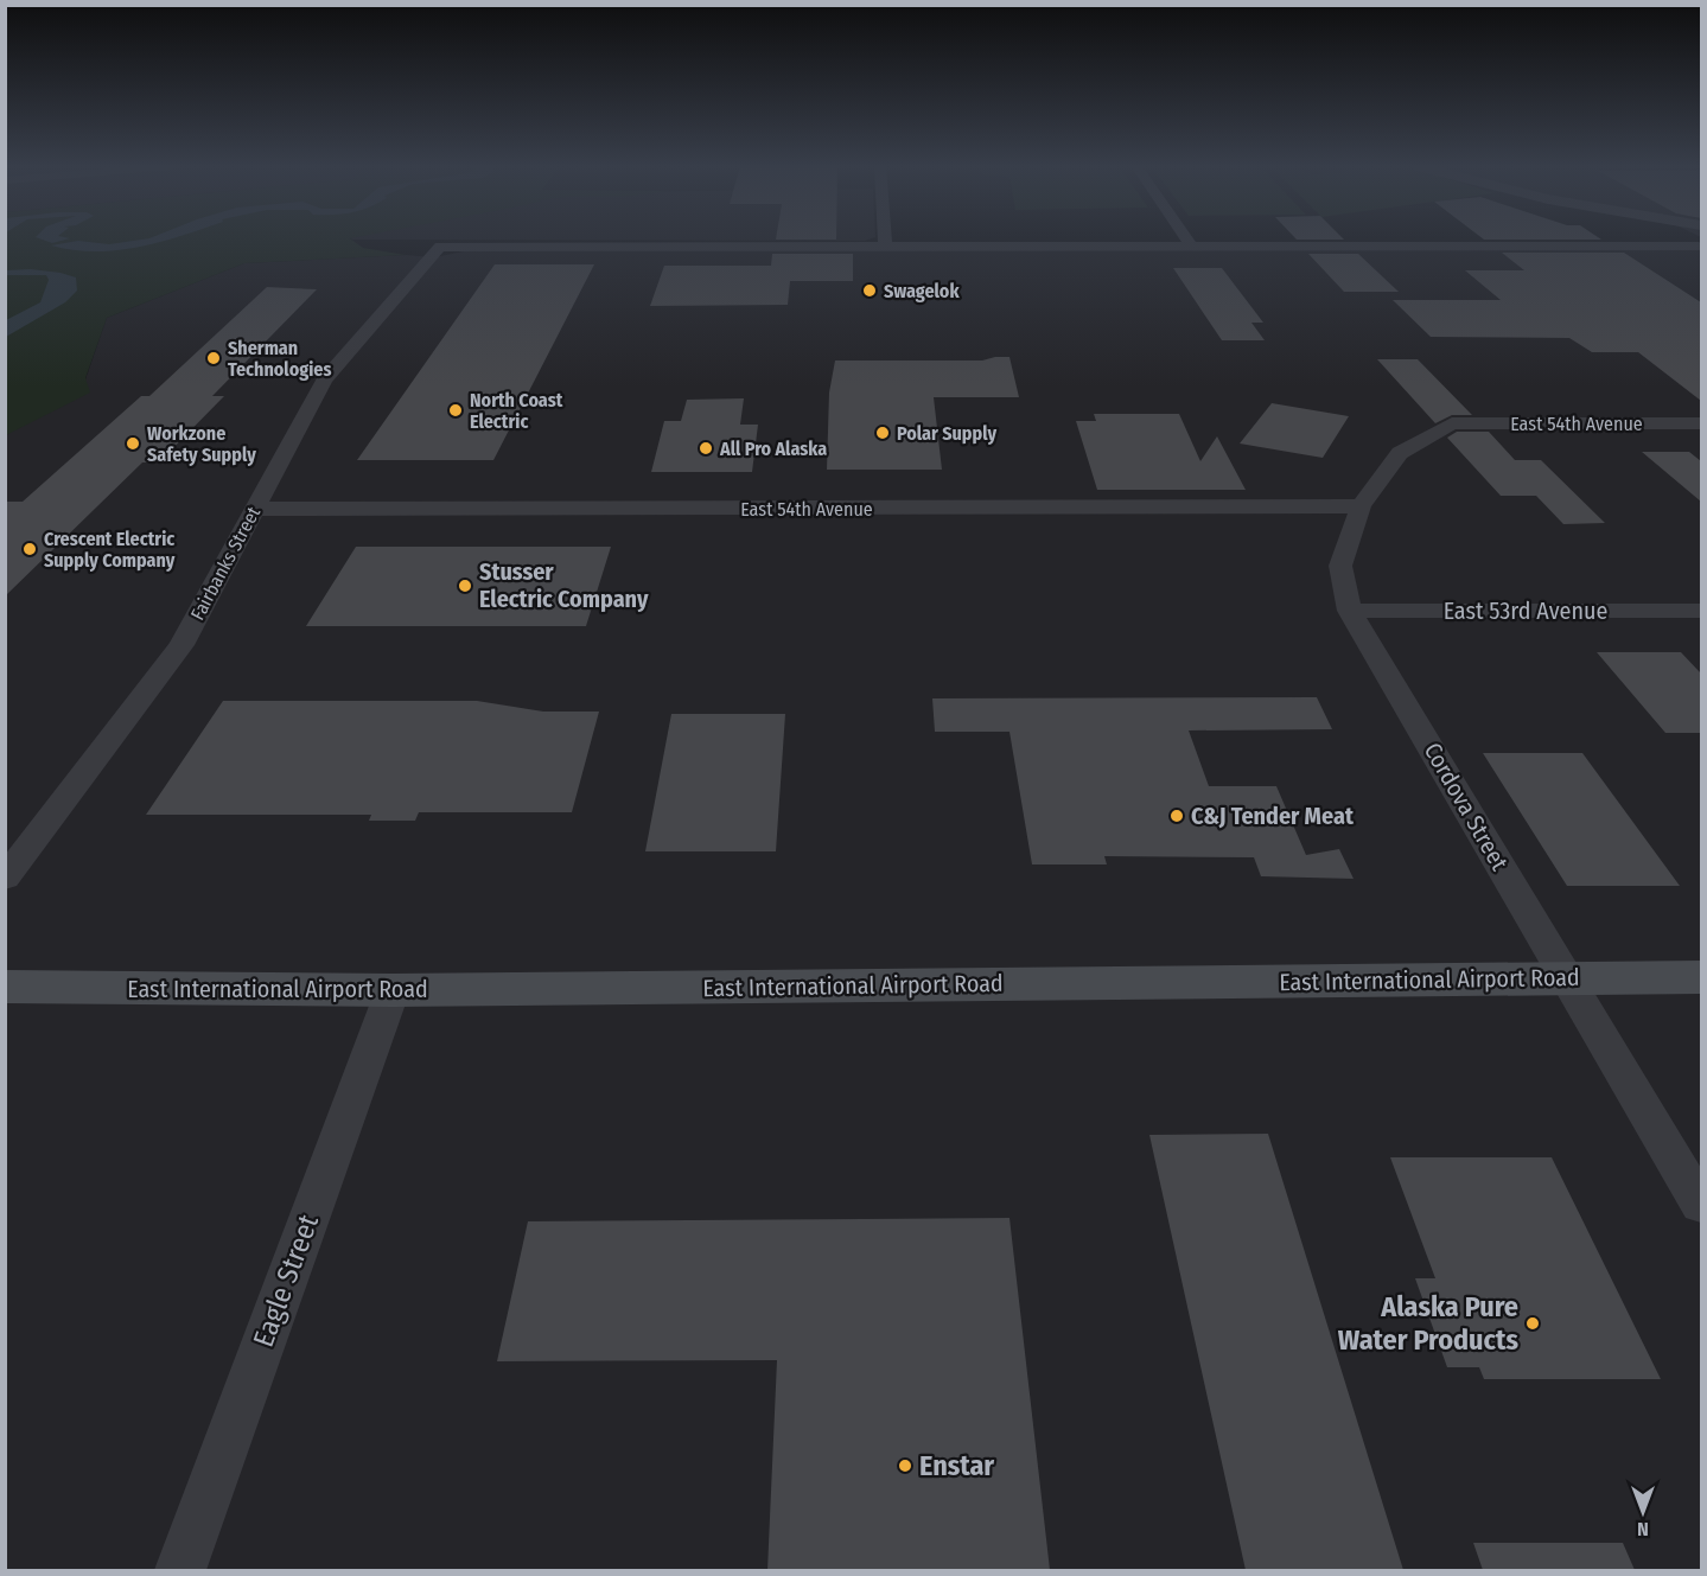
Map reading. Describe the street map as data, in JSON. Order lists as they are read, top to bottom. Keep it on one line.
{"streets":{"main road":["East International Airport Road"],"street":["East 54th Avenue","Fairbanks Street","East 53rd Avenue","Cordova Street","Eagle Street"]},"crossings":[["East 54th Avenue","Fairbanks Street"],["East 54th Avenue","Cordova Street"],["East 53rd Avenue","Cordova Street"],["Cordova Street","East International Airport Road"],["East International Airport Road","Eagle Street"]],"places":["Swagelok","Sherman Technologies","North Coast Electric","Polar Supply","Workzone Safety Supply","All Pro Alaska","Crescent Electric Supply Company","Stusser Electric Company","C&J Tender Meat","Alaska Pure Water Products","Enstar"],"north":"bottom"}
